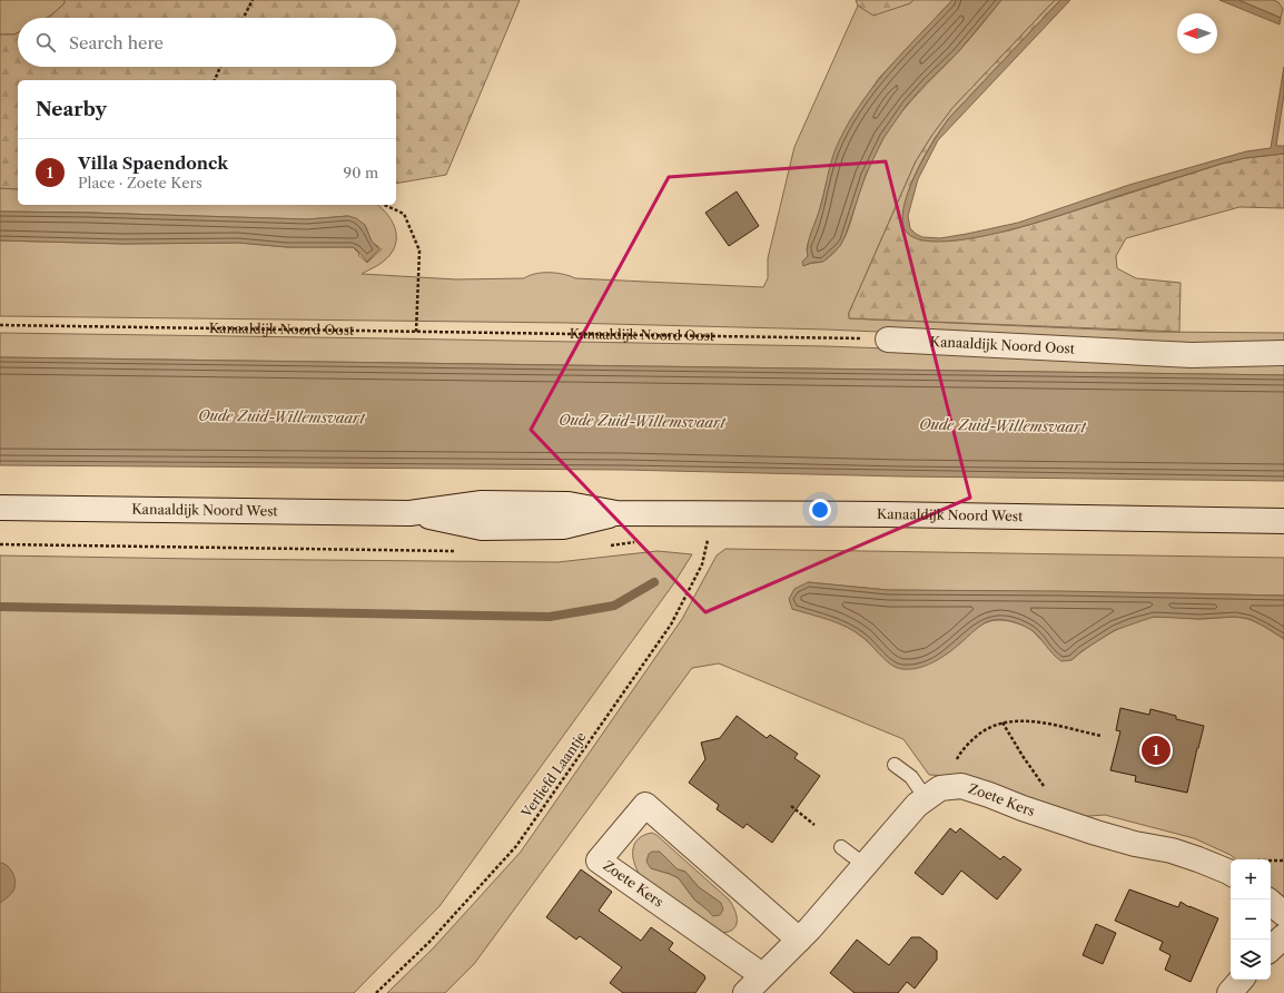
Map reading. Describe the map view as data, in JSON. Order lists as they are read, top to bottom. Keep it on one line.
{"streets":{"street":["Kanaaldijk Noord Oost","Kanaaldijk Noord West","Zoete Kers"],"path":["Verliefd Laantje"]},"water":["Oude Zuid-Willemsvaart"],"north":"left","page":{"search":"Search here","heading":"Nearby","list":[{"mark":"1","name":"Villa Spaendonck","note":"Place · Zoete Kers","value":"90 m"}],"pins":"1","map_buttons":["+","−"]}}
